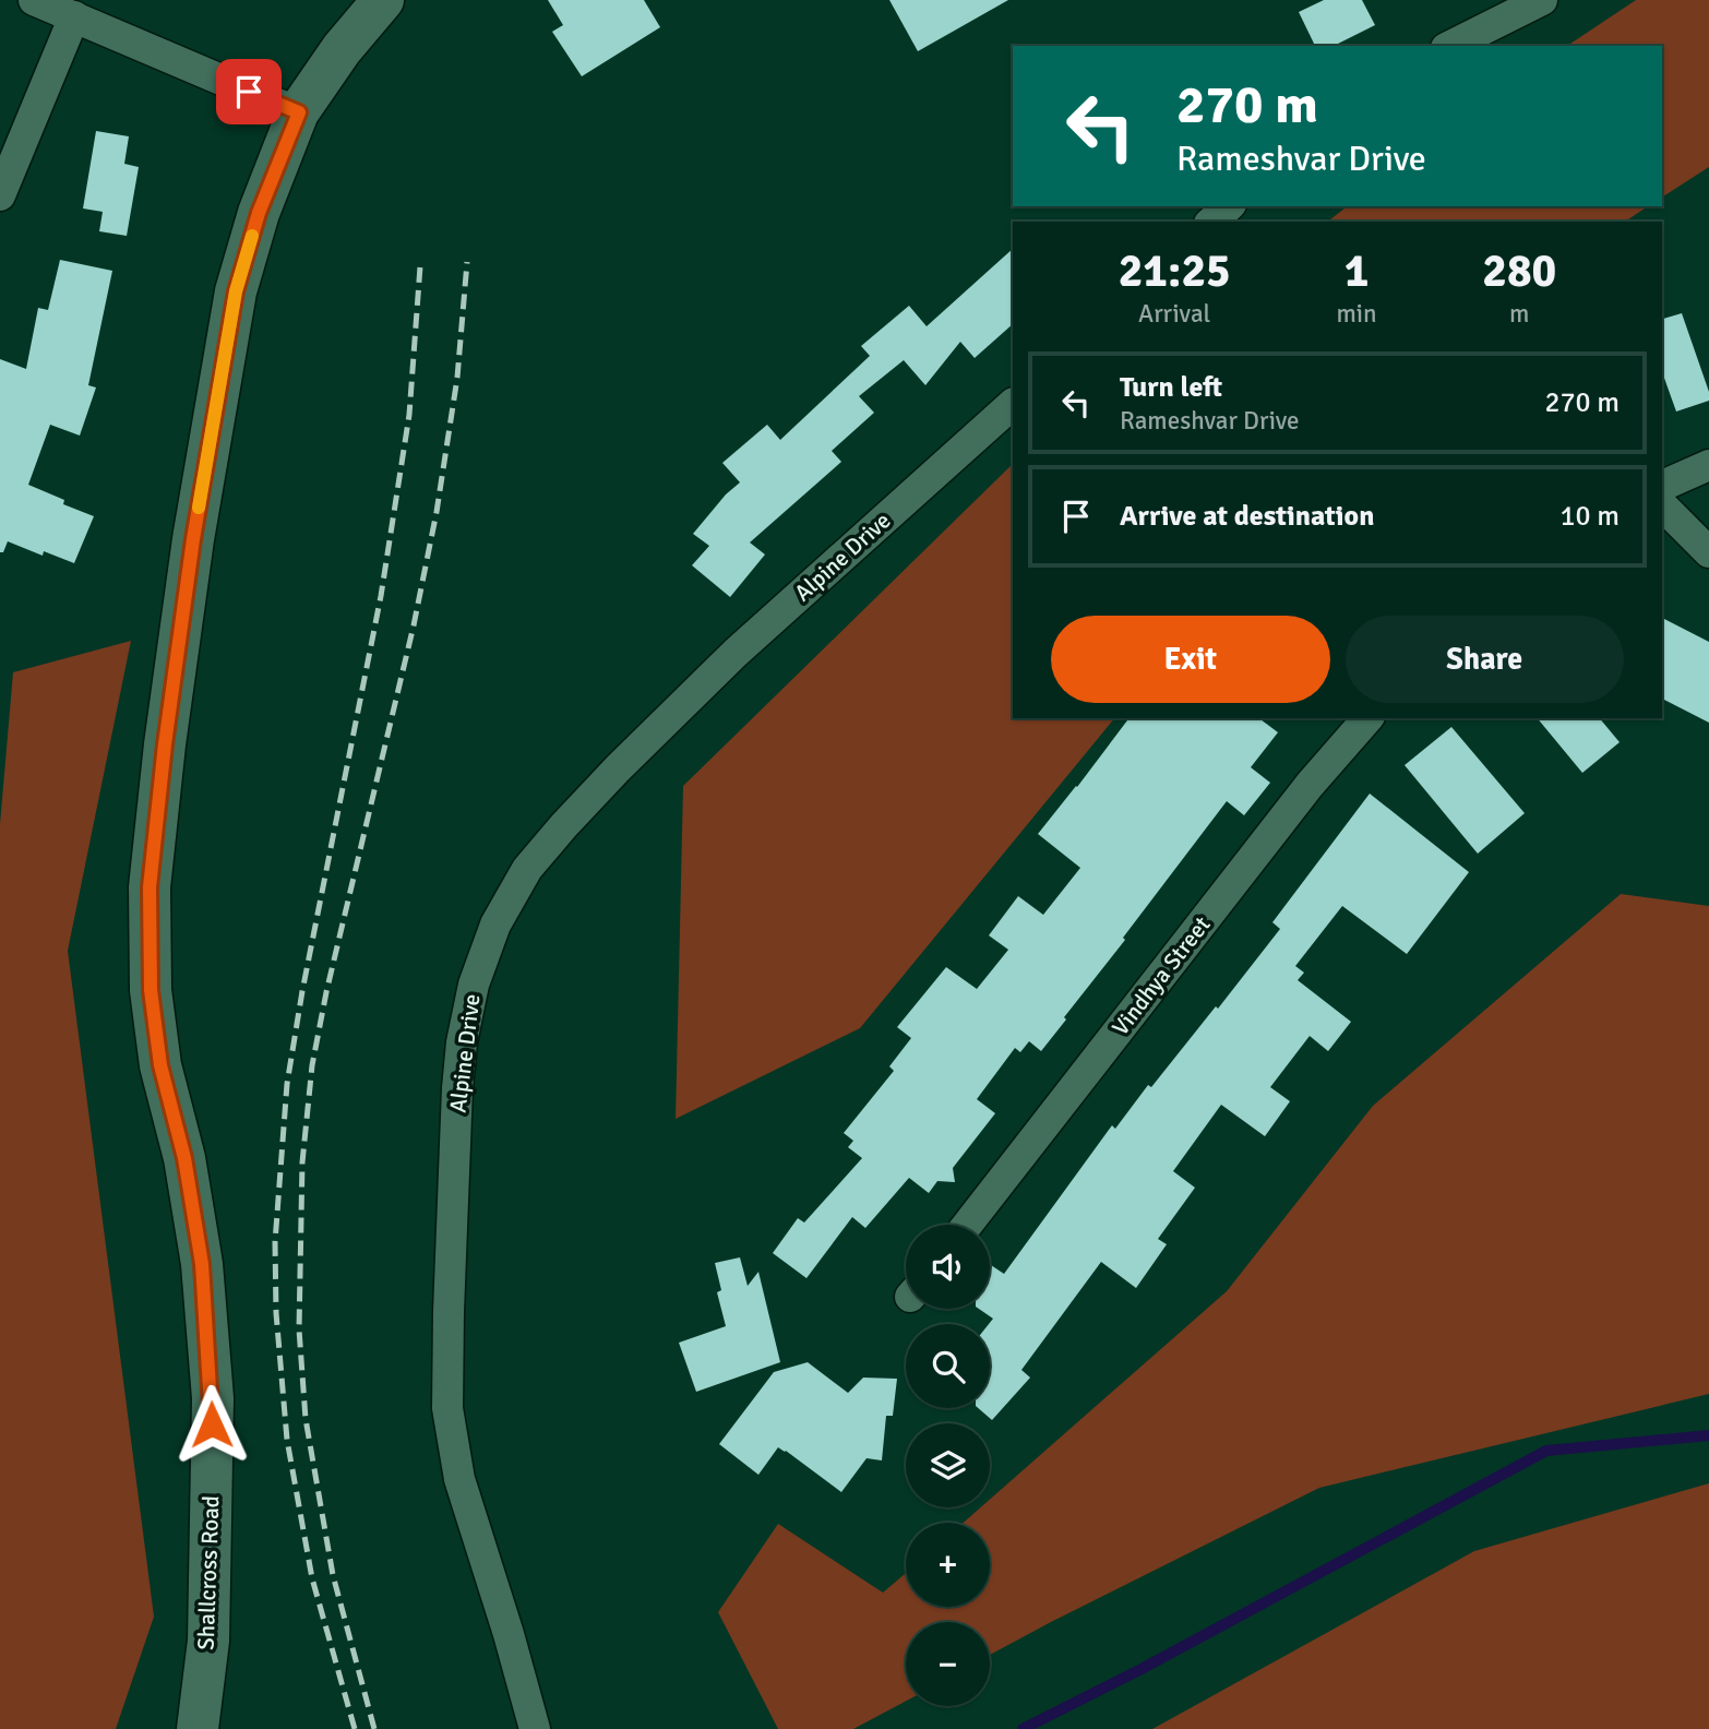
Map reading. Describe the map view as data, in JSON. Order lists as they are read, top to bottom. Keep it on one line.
{"streets":{"street":["Alpine Drive","Vindhya Street","Shallcross Road"]},"page":{"turn":["270 m","Rameshvar Drive"],"eta":["21:25","Arrival","1","min","280","m"],"list":[{"name":"Turn left","note":"Rameshvar Drive","value":"270 m"},{"name":"Arrive at destination","value":"10 m"}],"buttons":["Exit","Share"],"map_buttons":["+","−"]}}
